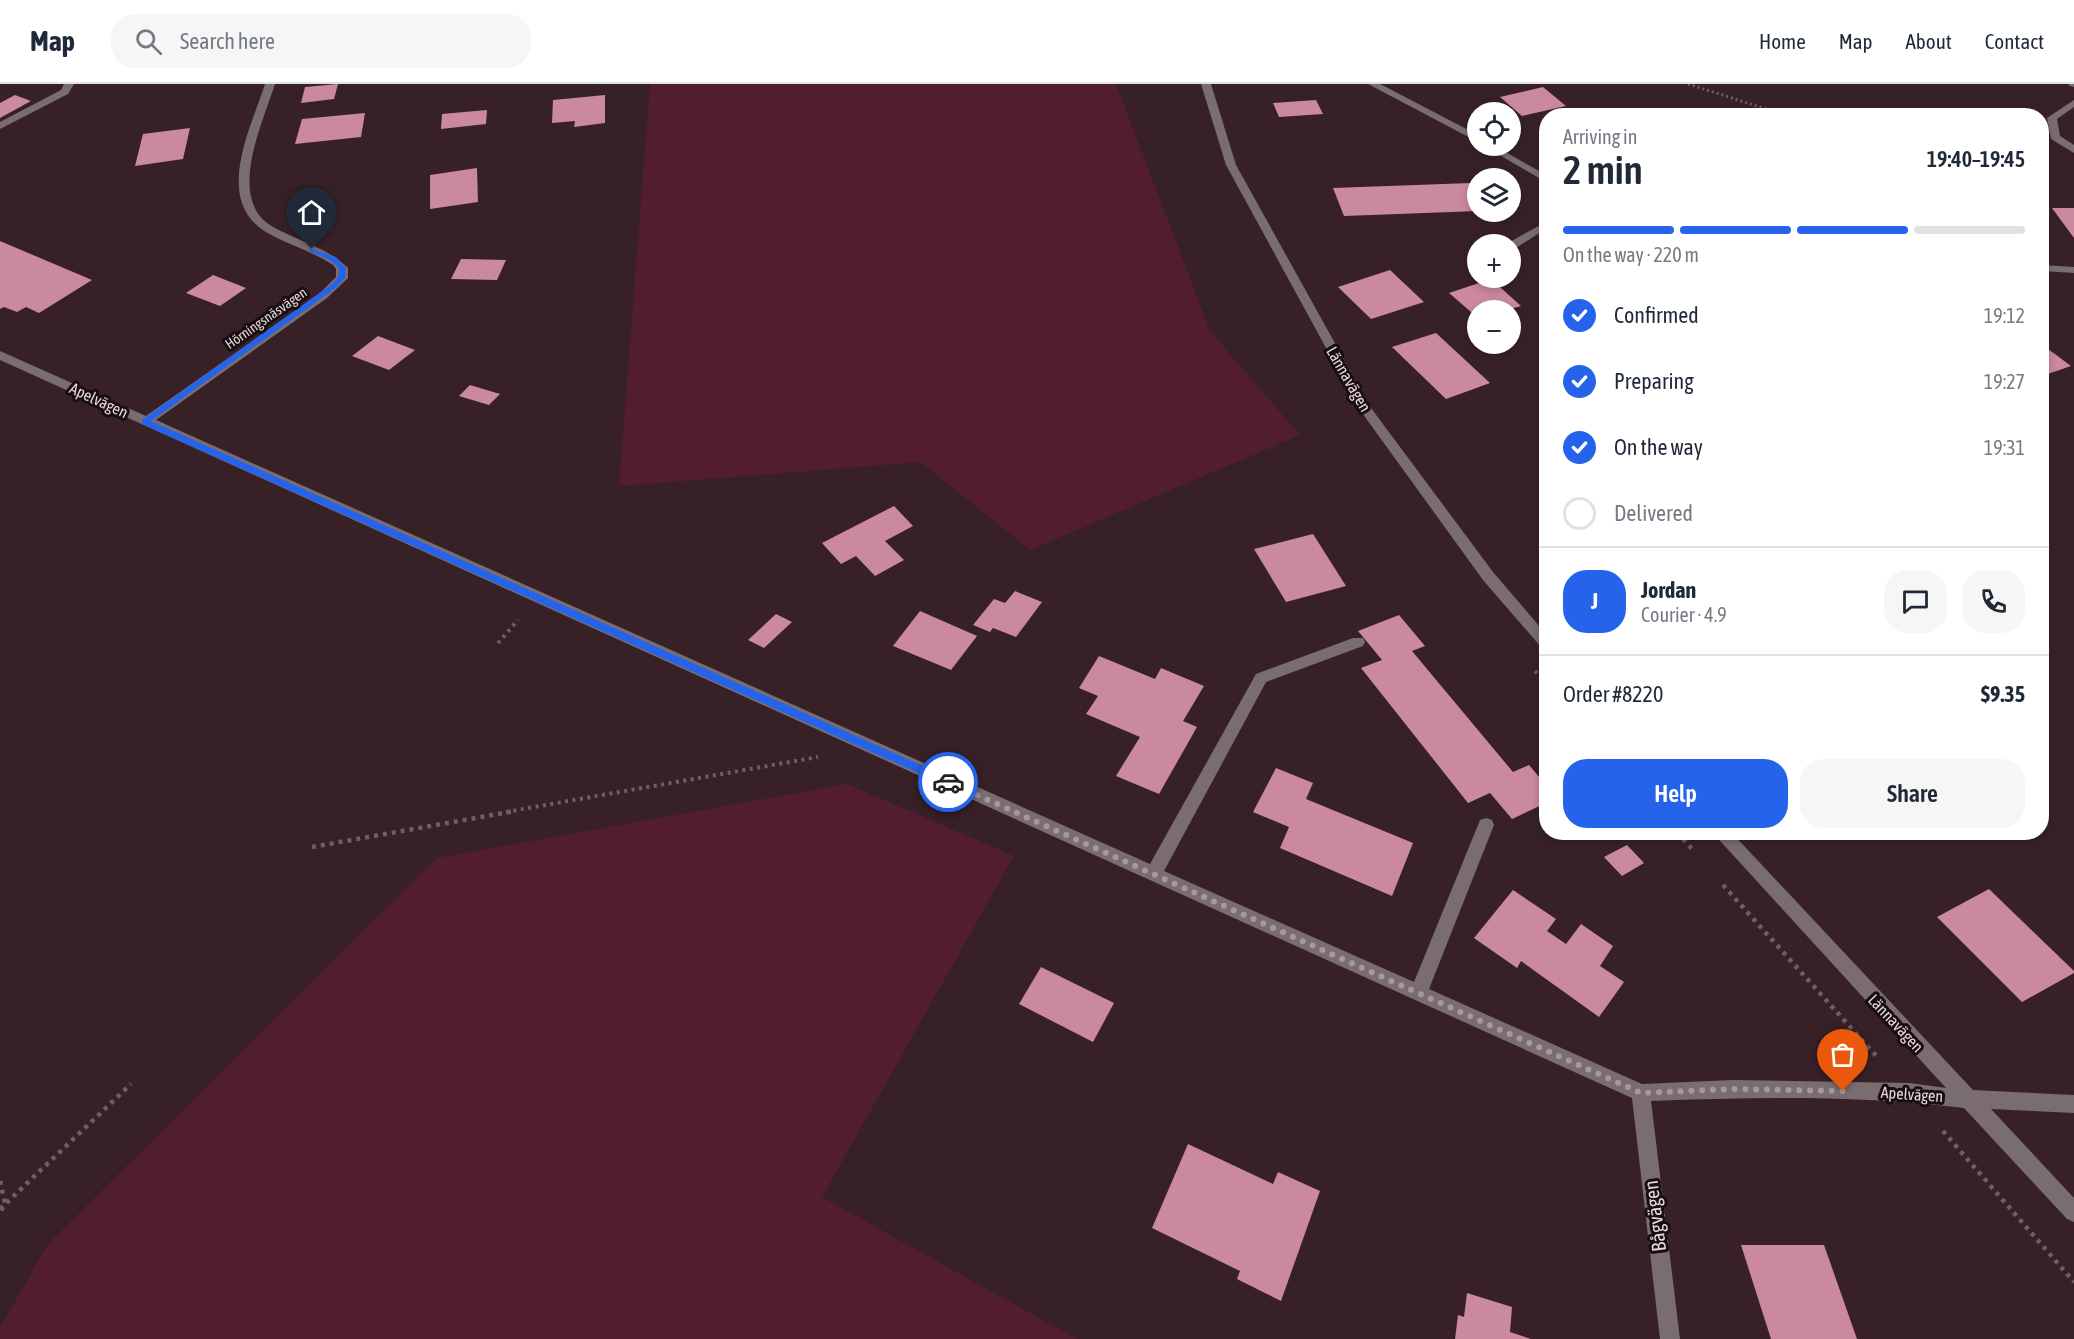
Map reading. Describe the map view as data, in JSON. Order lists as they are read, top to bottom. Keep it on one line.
{"streets":{"street":["Hörningsnäsvägen","Lännavägen","Apelvägen","Bågvägen"]},"crossings":[["Hörningsnäsvägen","Apelvägen"],["Lännavägen","Apelvägen"],["Apelvägen","Bågvägen"]],"page":{"header":"Map","search":"Search here","nav":["Home","Map","About","Contact"],"map_buttons":["+","−"],"heading":["2 min","Arriving in","19:40–19:45"],"panel":["Jordan","Courier · 4.9","Order #8220","$9.35"],"bar":"On the way · 220 m","list":[["Confirmed","19:12"],["Preparing","19:27"],["On the way","19:31"],"Delivered"],"round":"J","buttons":["Help","Share"]}}
